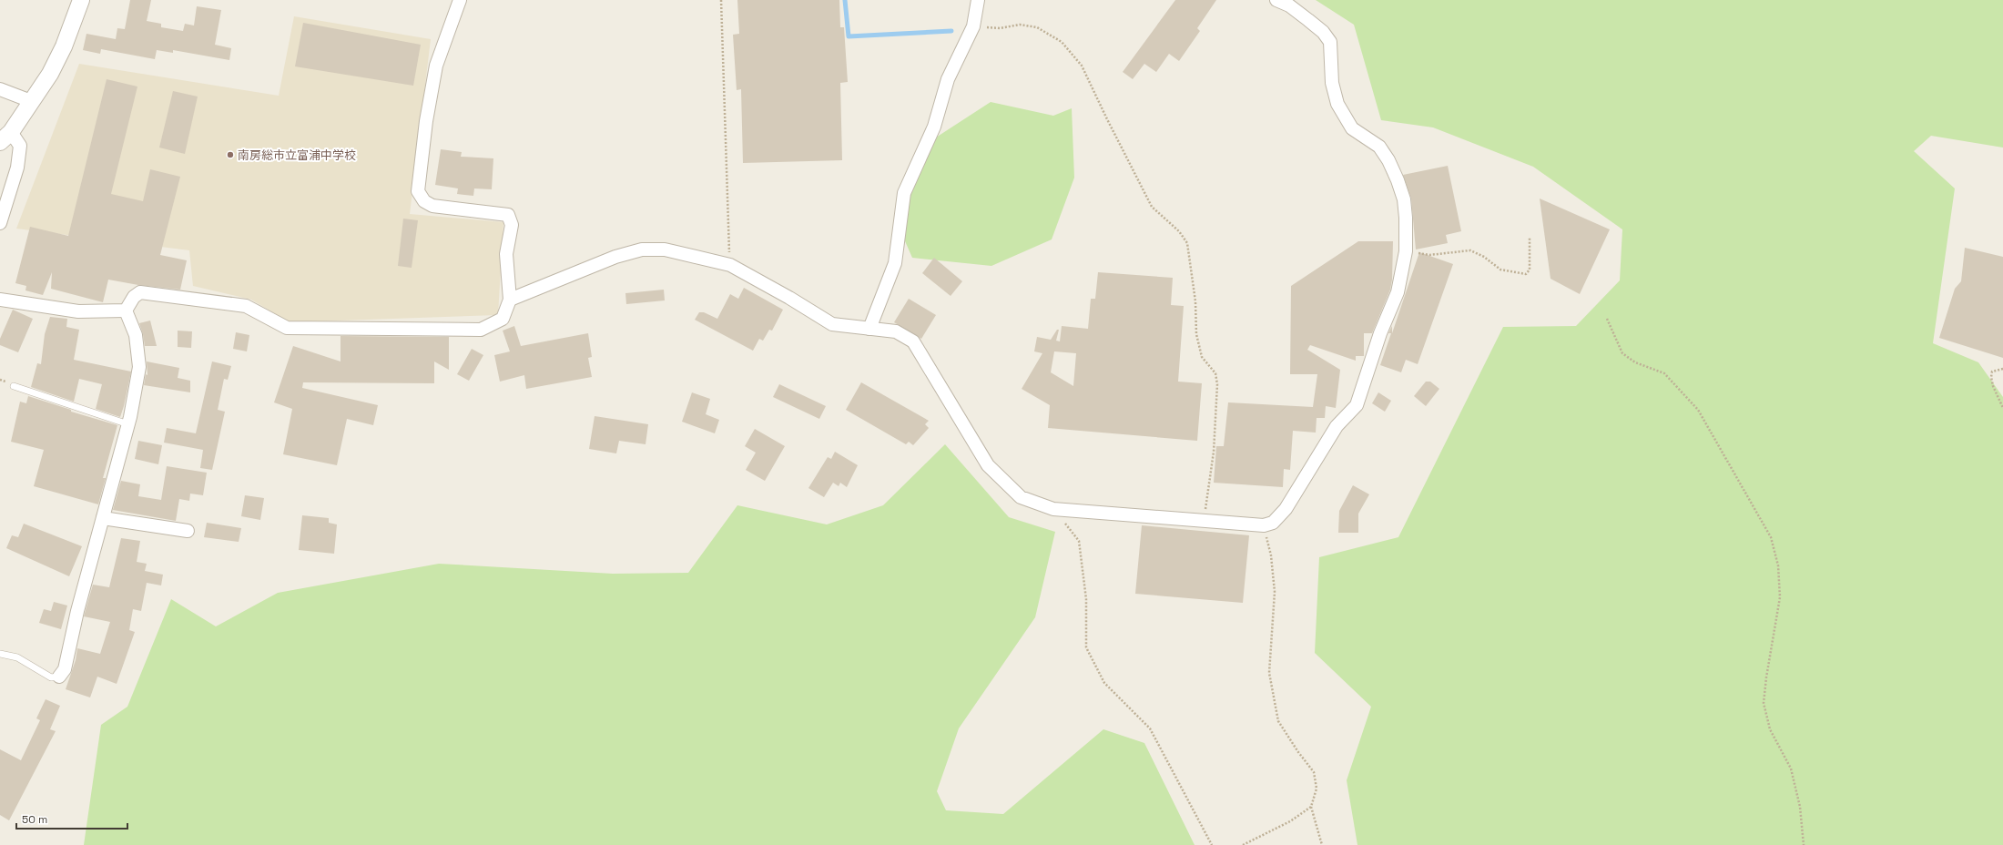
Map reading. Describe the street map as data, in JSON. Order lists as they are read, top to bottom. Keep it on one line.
{"places":["南房総市立富浦中学校"],"scale_bar":"50 m"}
